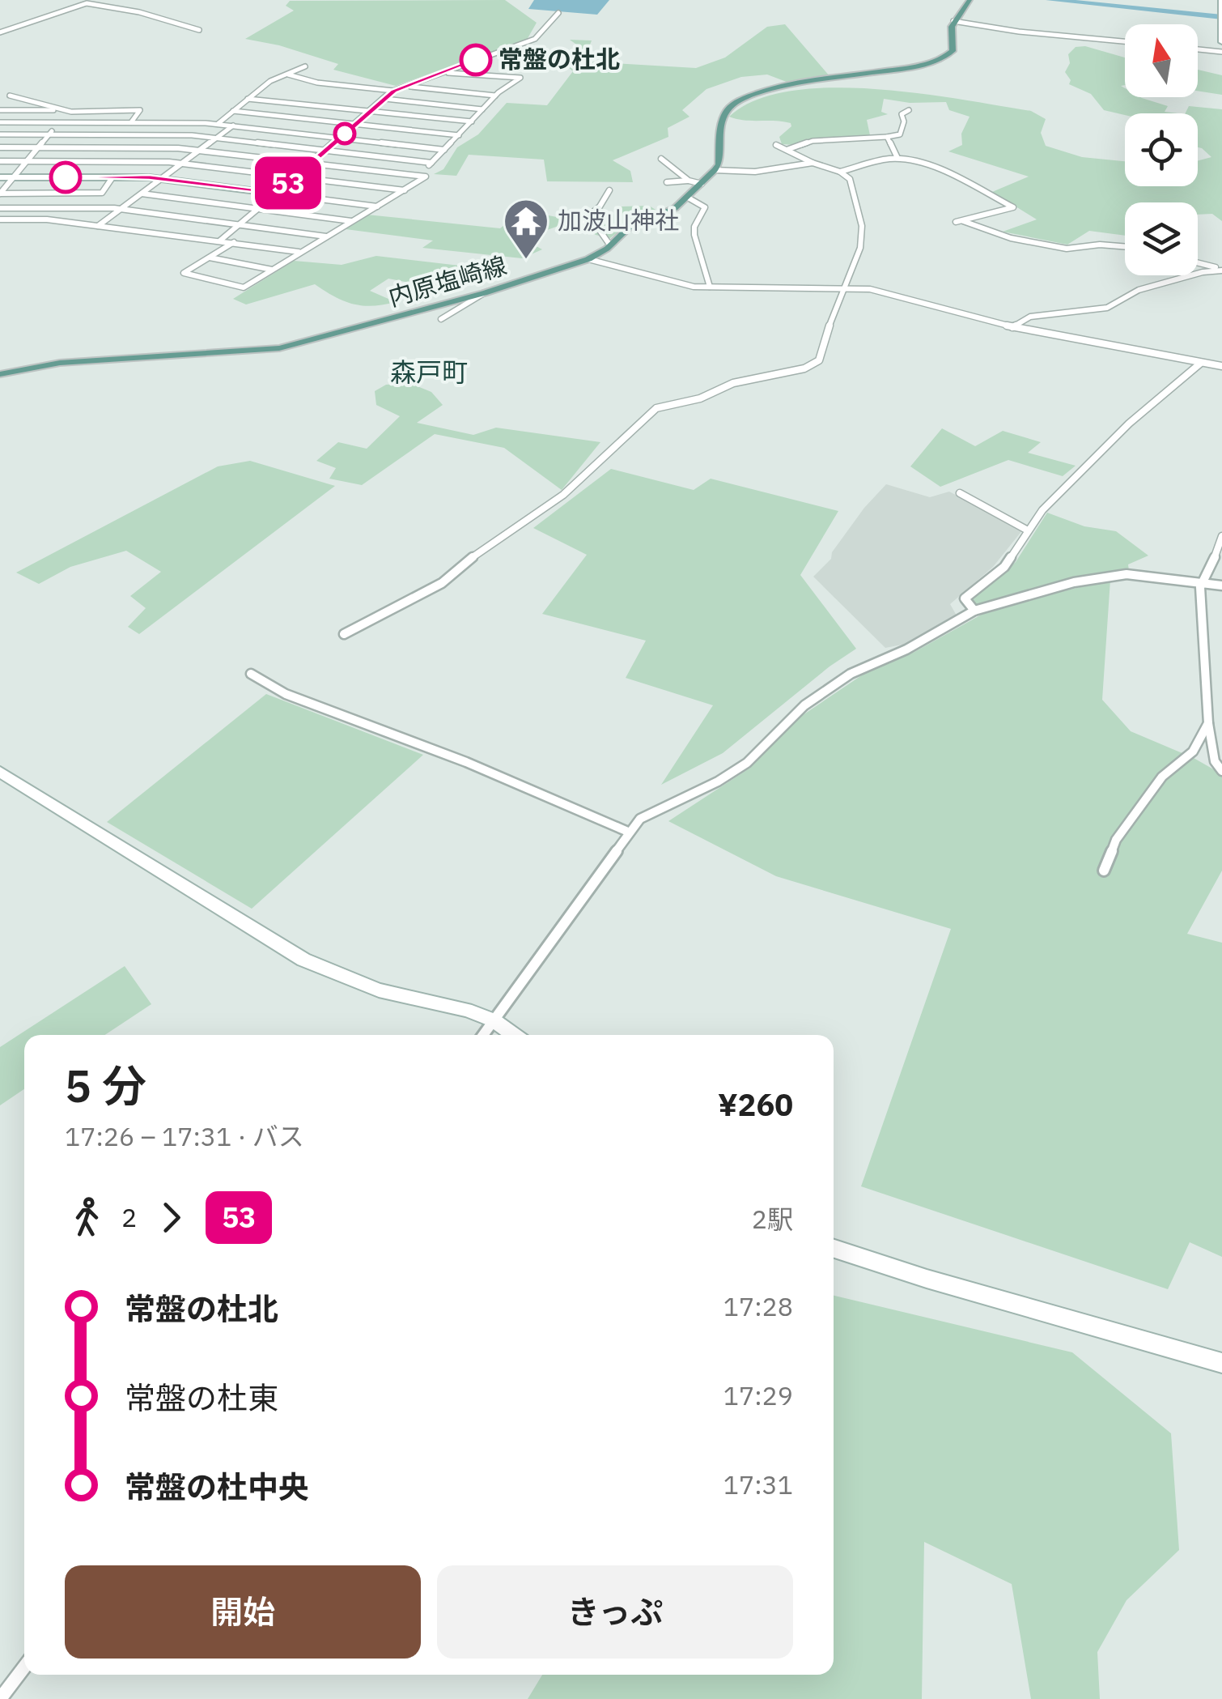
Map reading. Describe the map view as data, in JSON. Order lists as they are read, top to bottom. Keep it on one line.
{"streets":{"main road":["内原塩崎線"]},"districts":["森戸町"],"places":{"other":["常盤の杜北"],"temple":["加波山神社"]},"lines":["bus line 53"],"north":"top","page":{"on_map":"53","heading":["5 分","17:26 – 17:31 · バス","¥260"],"legs":["2","53","2駅"],"list":[{"name":"常盤の杜北","value":"17:28"},{"name":"常盤の杜東","value":"17:29"},{"name":"常盤の杜中央","value":"17:31"}],"buttons":["開始","きっぷ"]}}
